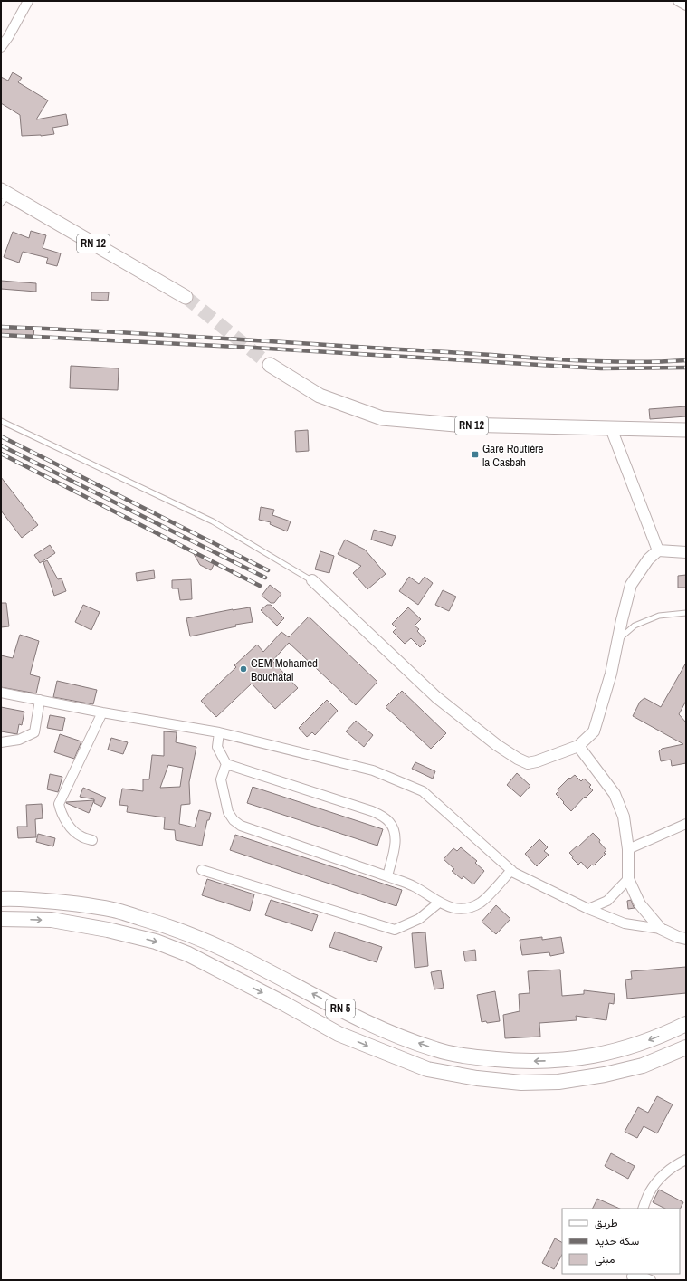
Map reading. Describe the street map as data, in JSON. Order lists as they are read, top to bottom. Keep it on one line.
{"streets":{"highway":["RN 5"],"main road":["RN 12"]},"places":{"transit":["Gare Routière la Casbah"],"other":["CEM Mohamed Bouchatal"]},"legend":["طريق","سكة حديد","مبنى"]}
